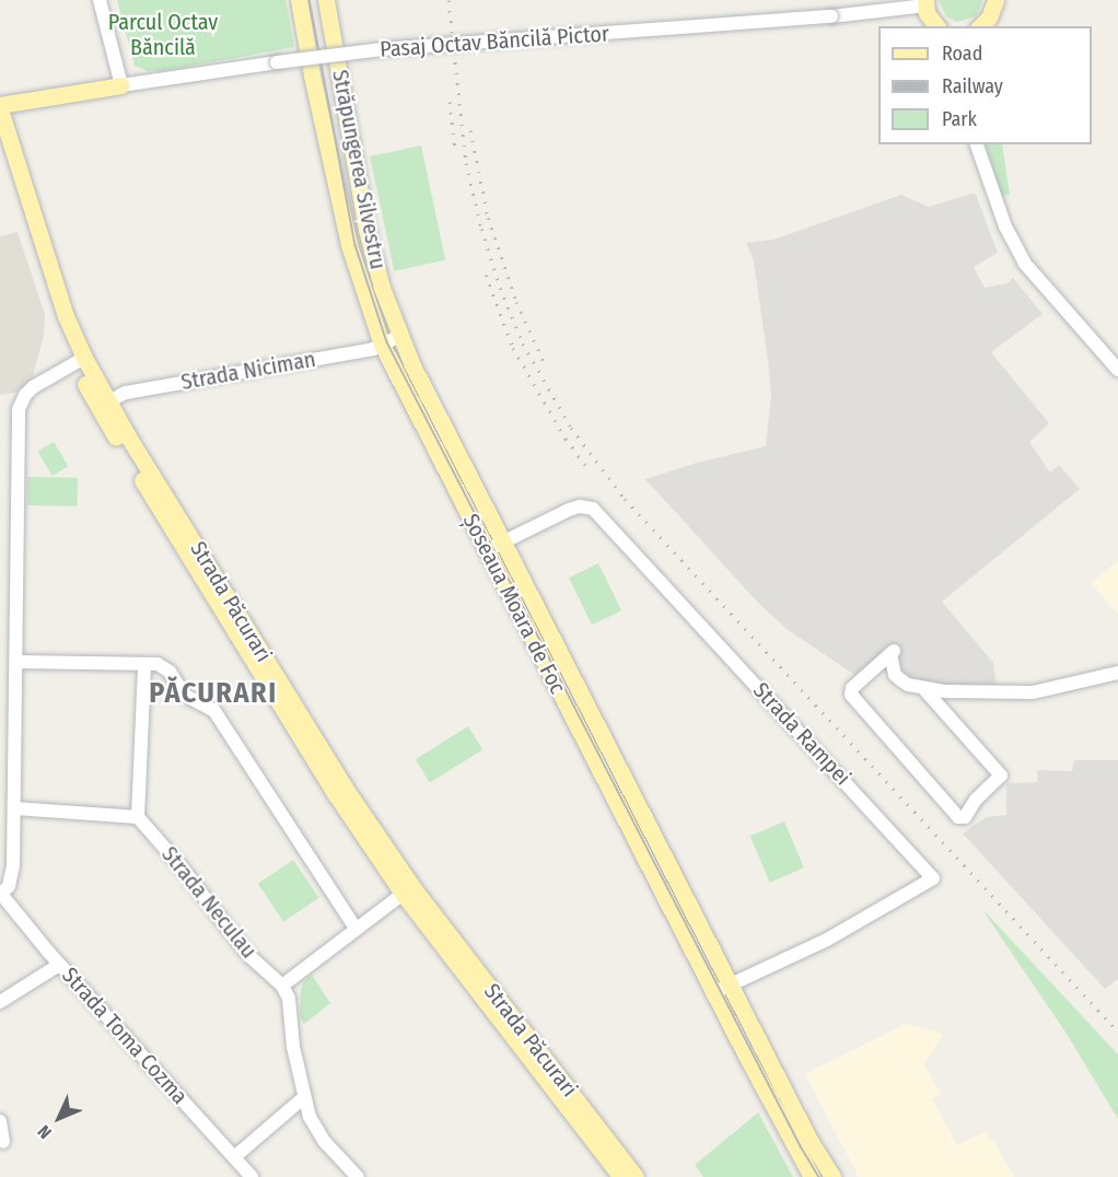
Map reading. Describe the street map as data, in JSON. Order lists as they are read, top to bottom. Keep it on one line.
{"streets":{"main road":["Străpungerea Silvestru","Strada Păcurari","Șoseaua Moara de Foc"],"street":["Pasaj Octav Băncilă Pictor","Strada Niciman","Strada Rampei","Strada Neculau","Strada Toma Cozma"]},"crossings":[["Străpungerea Silvestru","Strada Niciman"],["Străpungerea Silvestru","Șoseaua Moara de Foc"],["Strada Niciman","Strada Păcurari"],["Strada Niciman","Șoseaua Moara de Foc"],["Șoseaua Moara de Foc","Strada Rampei"]],"districts":["PĂCURARI"],"parks":["Parcul Octav Băncilă"],"legend":["Road","Railway","Park"],"north":"bottom left"}
